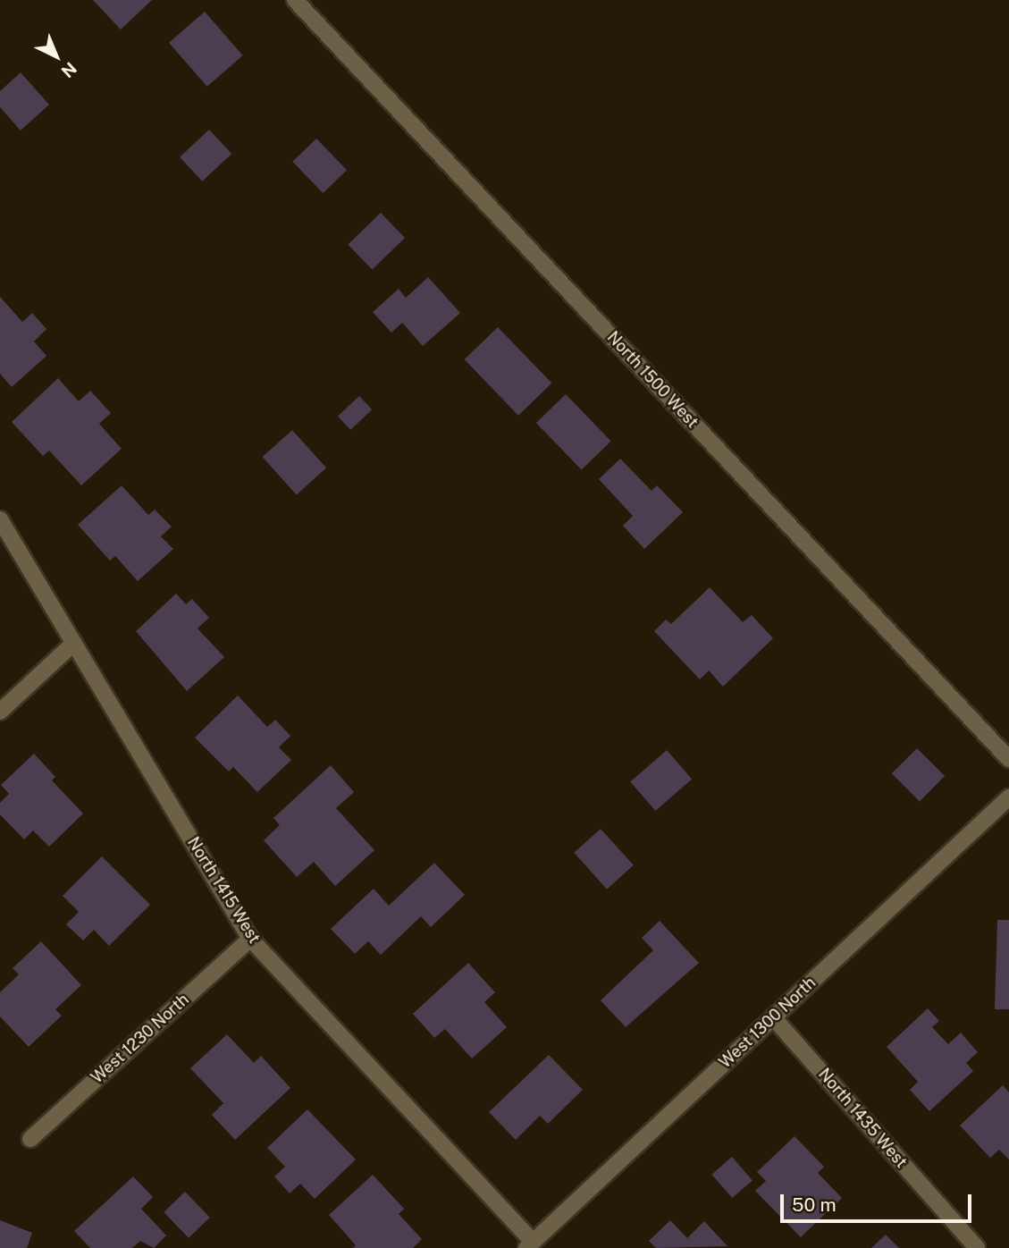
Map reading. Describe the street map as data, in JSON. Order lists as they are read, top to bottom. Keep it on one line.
{"streets":{"street":["North 1500 West","North 1415 West","West 1300 North","West 1230 North","North 1435 West"]},"crossings":[["North 1415 West","West 1300 North"],["North 1415 West","West 1230 North"],["West 1300 North","North 1435 West"]],"scale_bar":"50 m","north":"bottom right"}
